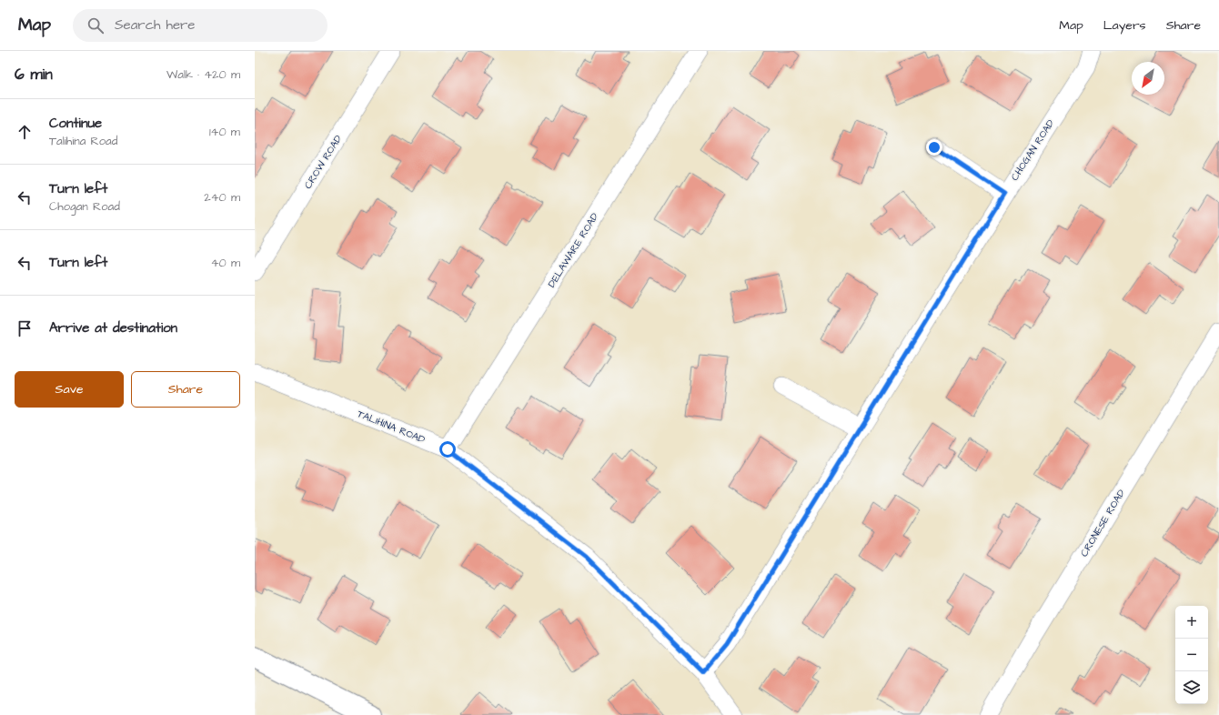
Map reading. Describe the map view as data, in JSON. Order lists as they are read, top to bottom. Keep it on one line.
{"streets":{"street":["CHOGAN ROAD","CROW ROAD","DELAWARE ROAD","TALIHINA ROAD","CRONESE ROAD"]},"crossings":[["CHOGAN ROAD","TALIHINA ROAD"],["DELAWARE ROAD","TALIHINA ROAD"]],"north":"bottom left","page":{"header":"Map","search":"Search here","nav":["Map","Layers","Share"],"heading":["6 min","Walk · 420 m"],"list":[["Continue","Talihina Road","140 m"],["Turn left","Chogan Road","240 m"],["Turn left","40 m"],"Arrive at destination"],"buttons":["Save","Share"],"map_buttons":["+","−"]}}
